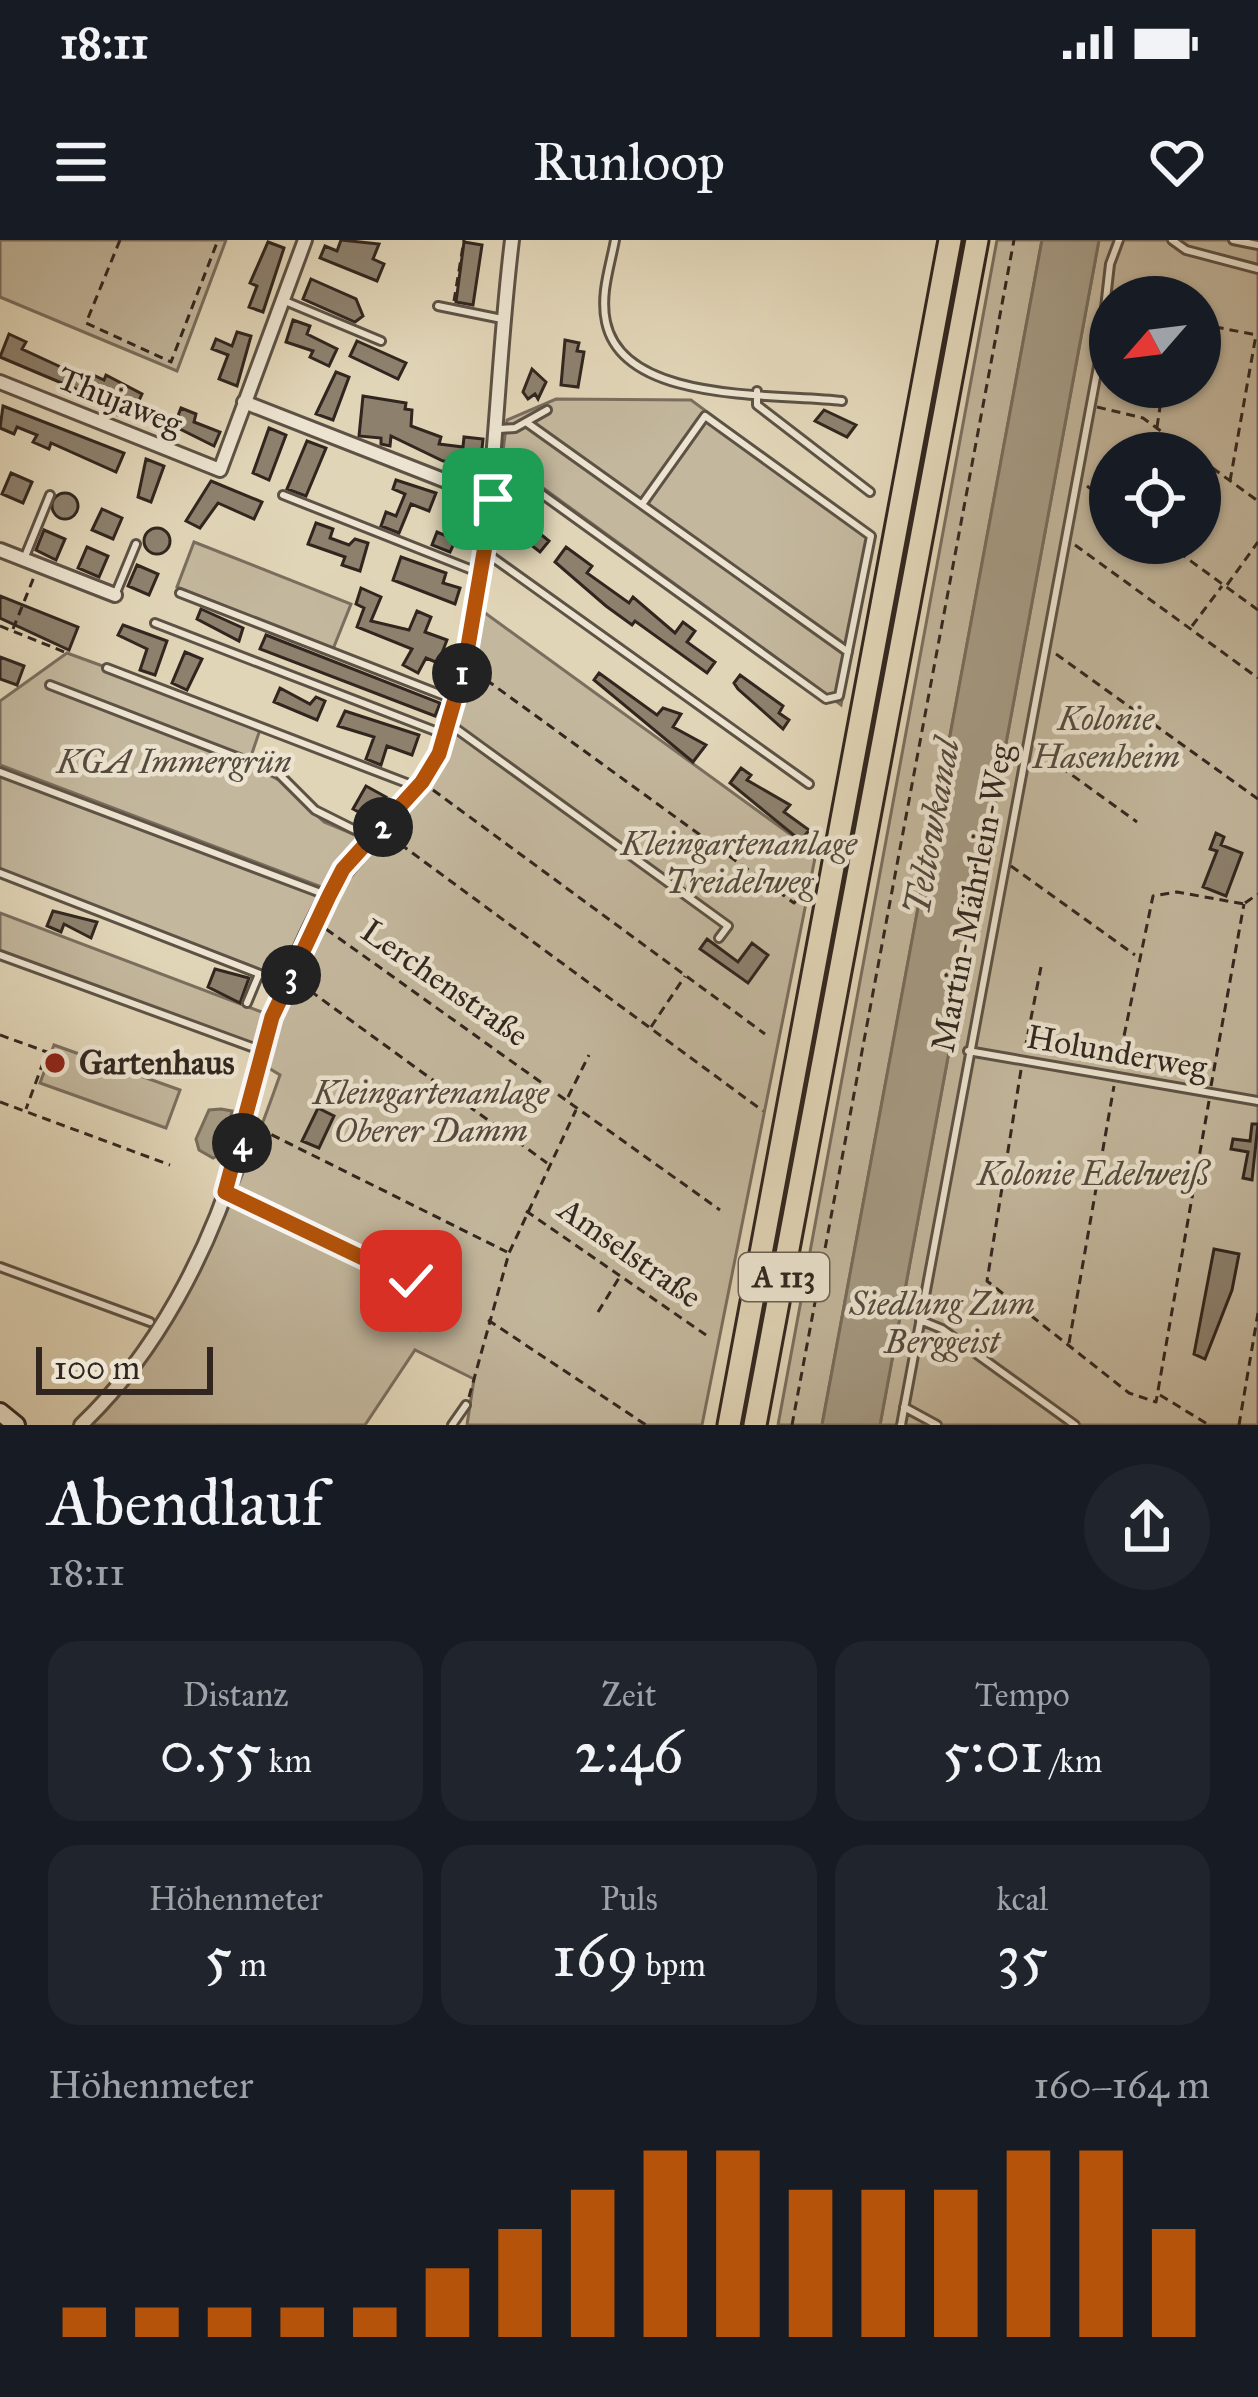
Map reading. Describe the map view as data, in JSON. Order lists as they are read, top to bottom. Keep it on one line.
{"streets":{"highway":["A 113"],"street":["Thujaweg"],"lane":["Martin-Mährlein-Weg","Holunderweg"],"path":["Lerchenstraße","Amselstraße"]},"crossings":[["Martin-Mährlein-Weg","Holunderweg"]],"water":["Teltowkanal"],"parks":["Kolonie Hasenheim","KGA Immergrün","Kleingartenanlage Treidelweg","Kleingartenanlage Oberer Damm","Kolonie Edelweiß","Siedlung Zum Berggeist"],"places":["Gartenhaus"],"scale_bar":"100 m","north":"bottom left","page":{"status":"18:11","header":"Runloop","pins":["1","2","3","4"],"scale":"100 m","heading":["Abendlauf","18:11"],"stats":[["Distanz","0.55 km"],["Zeit","2:46"],["Tempo","5:01 /km"],["Höhenmeter","5 m"],["Puls","169 bpm"],["kcal","35"]],"chart":["Höhenmeter","160–164 m"]}}
